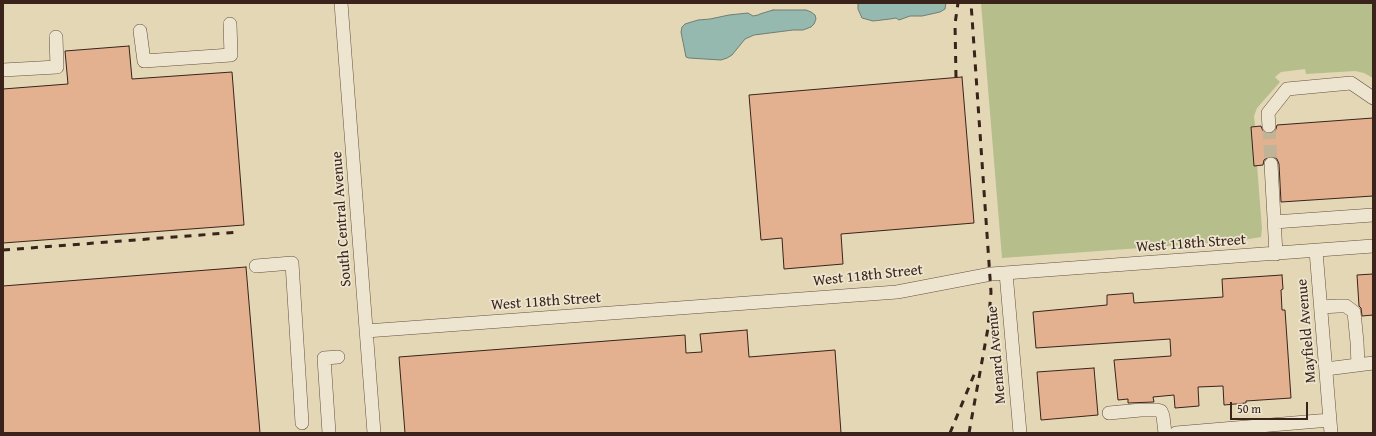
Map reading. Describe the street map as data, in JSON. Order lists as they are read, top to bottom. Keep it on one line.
{"streets":{"street":["South Central Avenue","West 118th Street","Mayfield Avenue","Menard Avenue"]},"crossings":[["South Central Avenue","West 118th Street"],["West 118th Street","Mayfield Avenue"],["West 118th Street","Menard Avenue"]],"scale_bar":"50 m"}
